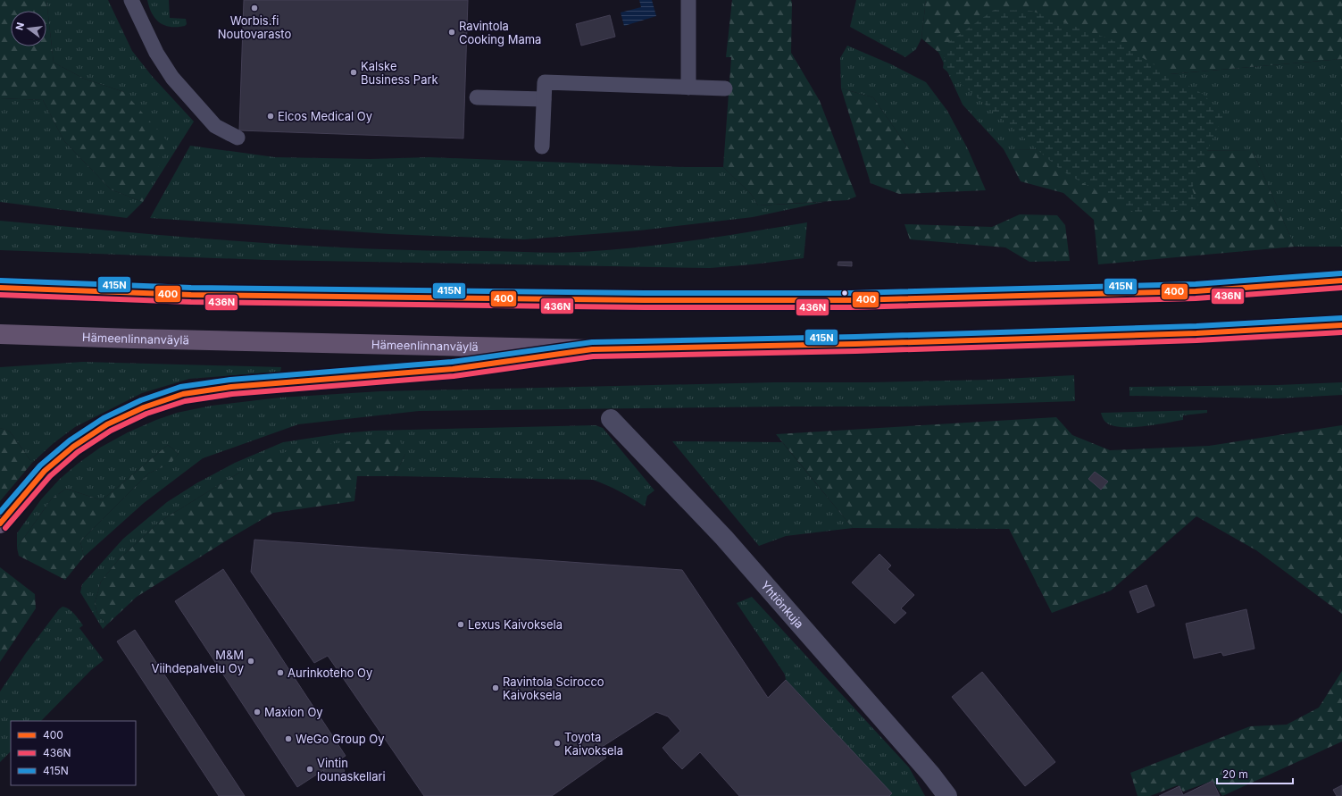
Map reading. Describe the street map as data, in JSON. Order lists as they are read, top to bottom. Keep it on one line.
{"streets":{"highway":["Hämeenlinnanväylä"],"street":["Yhtiönkuja"]},"places":["Worbis.fi Noutovarasto","Ravintola Cooking Mama","Kalske Business Park","Elcos Medical Oy","Lexus Kaivoksela","M&M Viihdepalvelu Oy","Aurinkoteho Oy","Ravintola Scirocco Kaivoksela","Maxion Oy","WeGo Group Oy","Toyota Kaivoksela","Vintin lounaskellari"],"lines":["transit line 415N","transit line 400","transit line 436N"],"legend":["400","436N","415N"],"scale_bar":"20 m","north":"left"}
